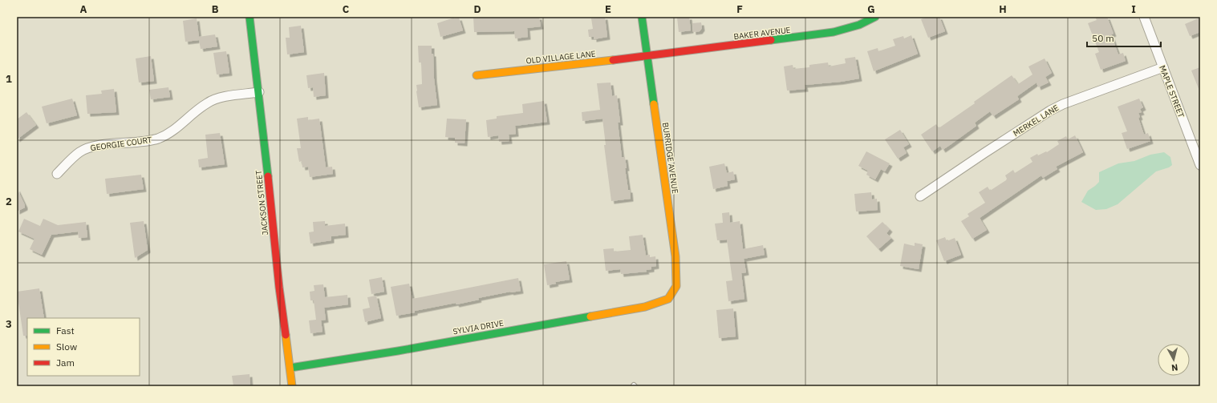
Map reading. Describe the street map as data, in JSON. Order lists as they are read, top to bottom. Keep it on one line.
{"streets":{"street":["BAKER AVENUE","OLD VILLAGE LANE","MAPLE STREET","MERKEL LANE","GEORGIE COURT","BURRIDGE AVENUE","JACKSON STREET","SYLVIA DRIVE"]},"crossings":[["BAKER AVENUE","OLD VILLAGE LANE"],["BAKER AVENUE","BURRIDGE AVENUE"],["OLD VILLAGE LANE","BURRIDGE AVENUE"],["MAPLE STREET","MERKEL LANE"],["GEORGIE COURT","JACKSON STREET"],["BURRIDGE AVENUE","SYLVIA DRIVE"],["JACKSON STREET","SYLVIA DRIVE"]],"legend":["Fast","Slow","Jam"],"scale_bar":"50 m","north":"bottom","grid":{"columns":["A","B","C","D","E","F","G","H","I"],"rows":["1","2","3"]}}
